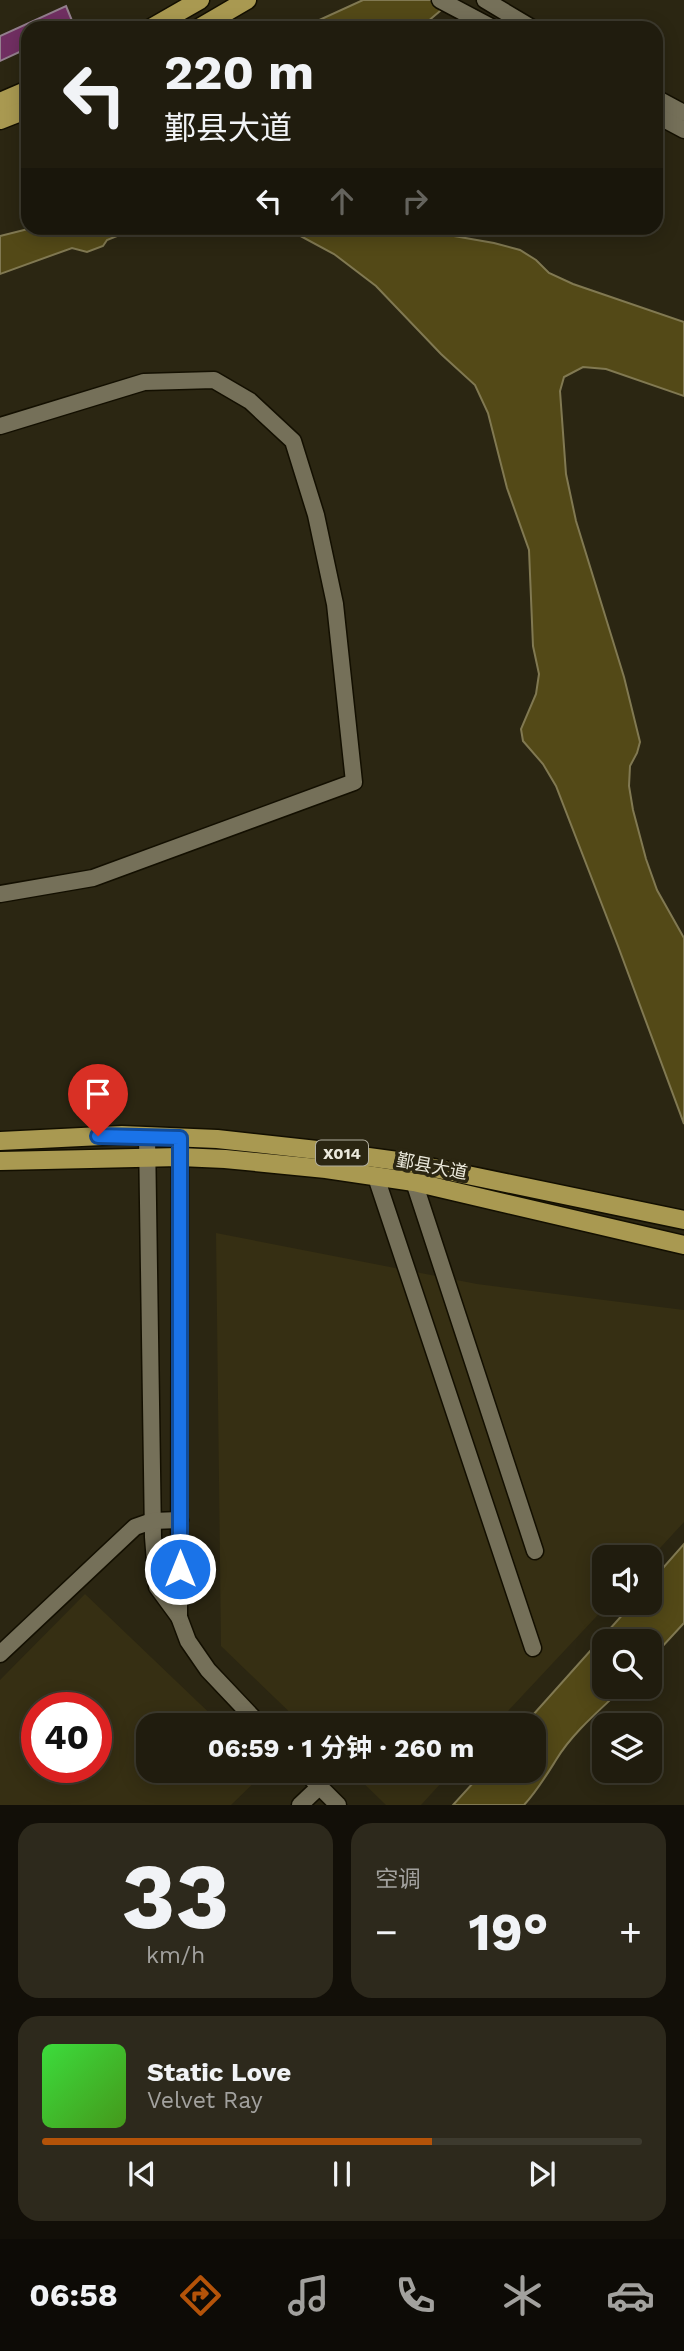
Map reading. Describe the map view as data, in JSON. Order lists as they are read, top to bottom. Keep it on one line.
{"streets":{"main road":["X014","鄞县大道"]},"page":{"turn":["220 m","鄞县大道"],"limit":"40","trip":"06:59 · 1 分钟 · 260 m","tile":[["33","km/h"],"空调"],"heat":["−","19°","+"],"song":["Static Love","Velvet Ray"],"tabs":"06:58"}}
